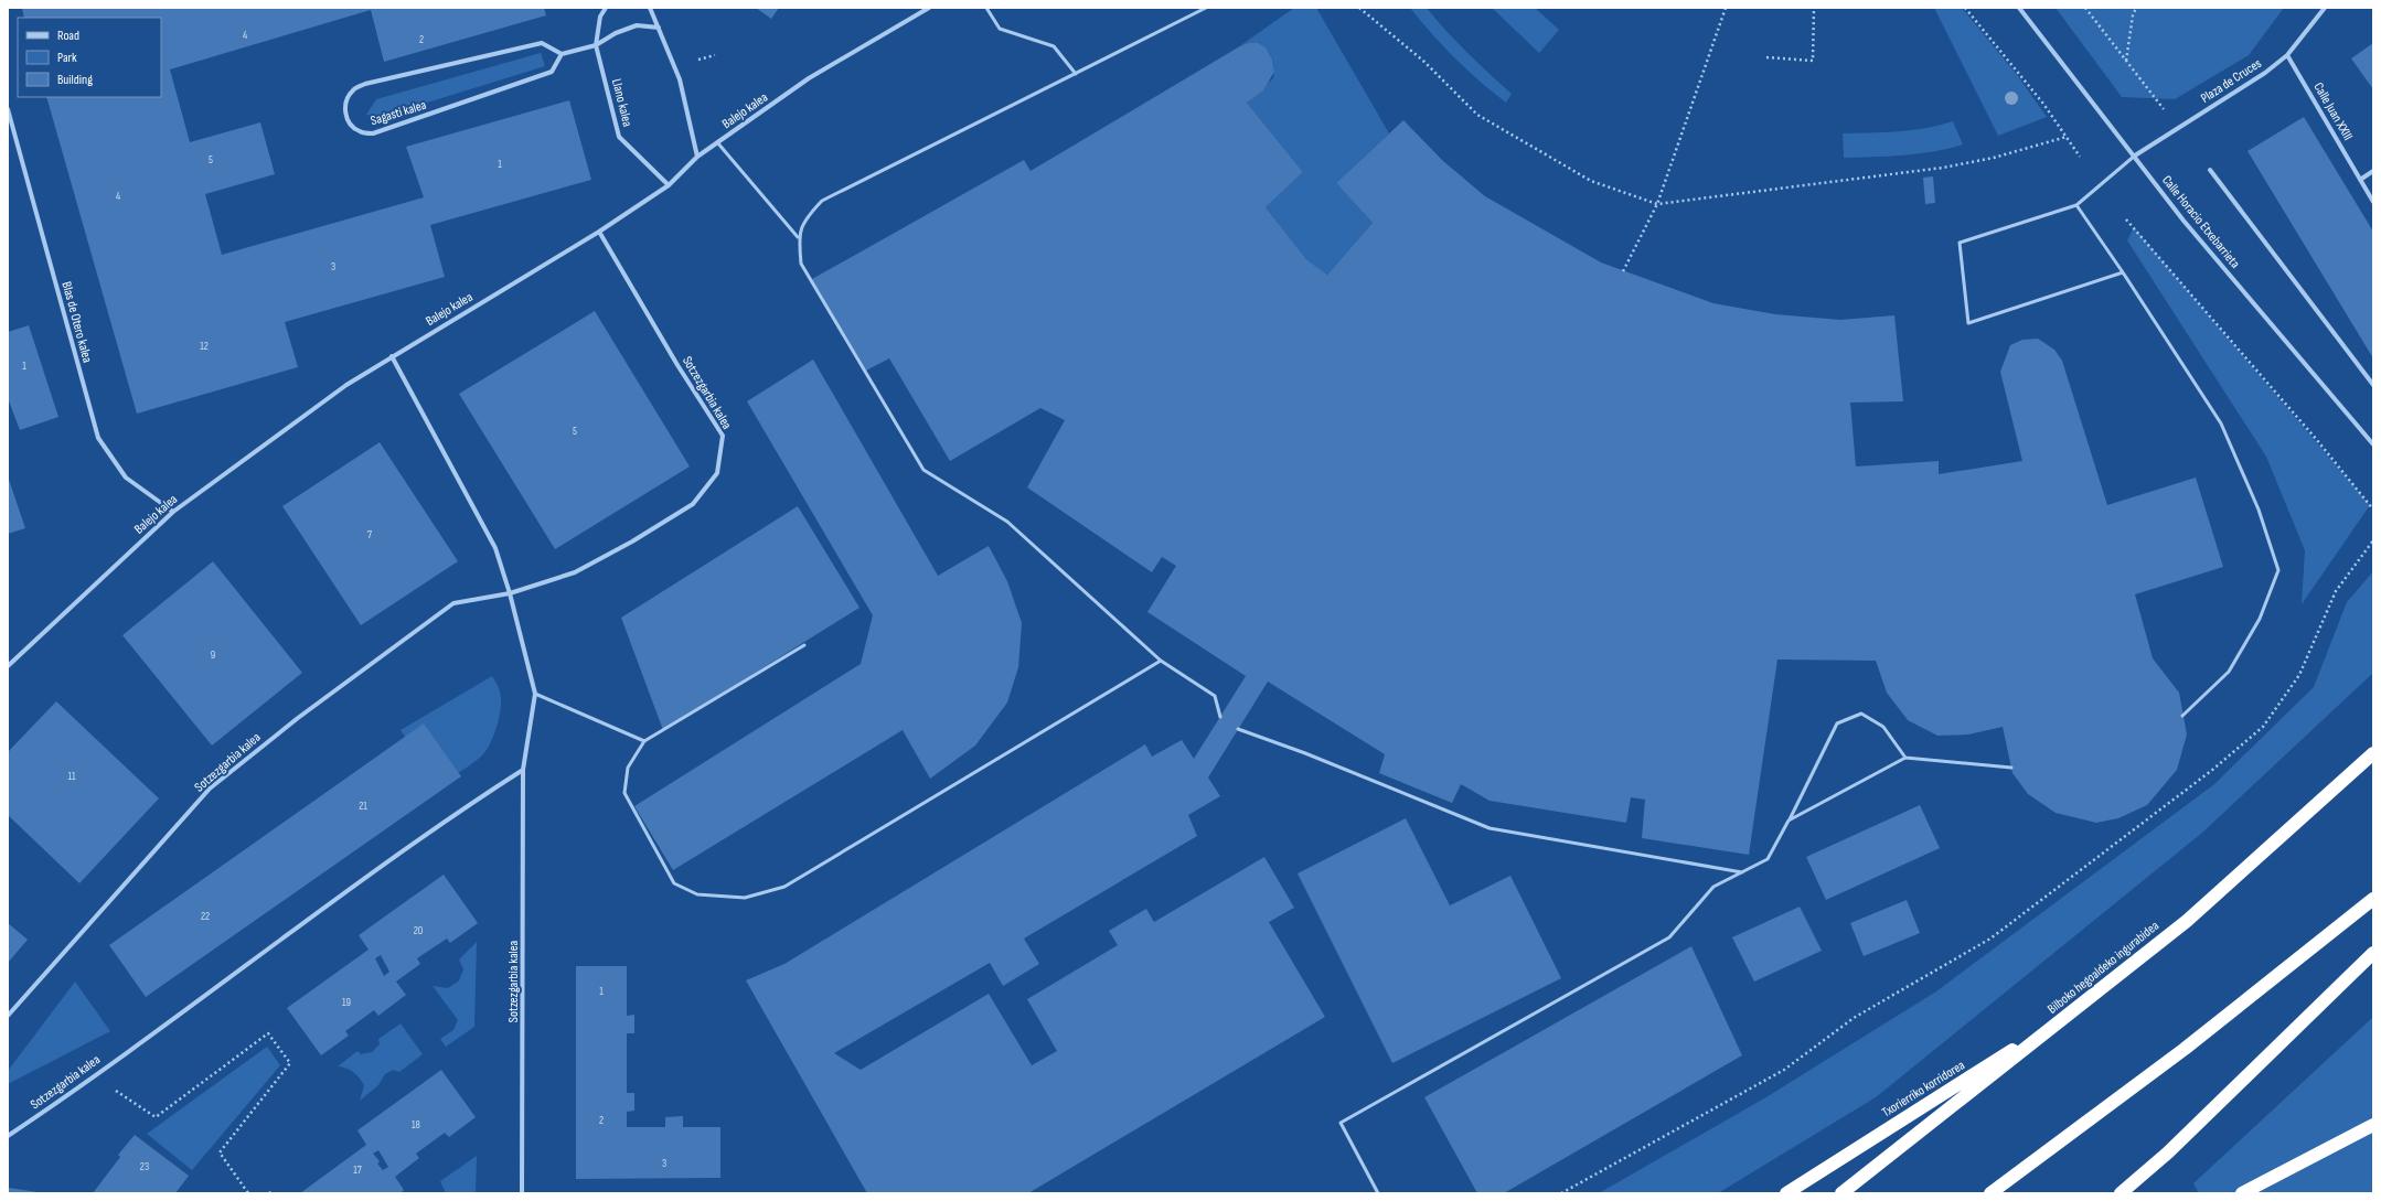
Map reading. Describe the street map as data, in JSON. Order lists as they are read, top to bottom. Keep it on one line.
{"streets":{"highway":["Bilboko hegoaldeko ingurabidea","Txorierriko korridorea"],"street":["Plaza de Cruces","Llano kalea","Balejo kalea","Calle Juan XXIII","Sagasti kalea","Calle Horacio Etxebarrieta","Blas de Otero kalea","Sotzezgarbia kalea"]},"crossings":[["Plaza de Cruces","Calle Juan XXIII"],["Plaza de Cruces","Calle Horacio Etxebarrieta"],["Llano kalea","Balejo kalea"],["Balejo kalea","Blas de Otero kalea"],["Balejo kalea","Sotzezgarbia kalea"],["Bilboko hegoaldeko ingurabidea","Txorierriko korridorea"]],"house_numbers":["4","2","5","1","4","3","12","1","5","7","9","11","21","22","20","1","19","2","18","3","23","17"],"legend":["Road","Park","Building"]}
